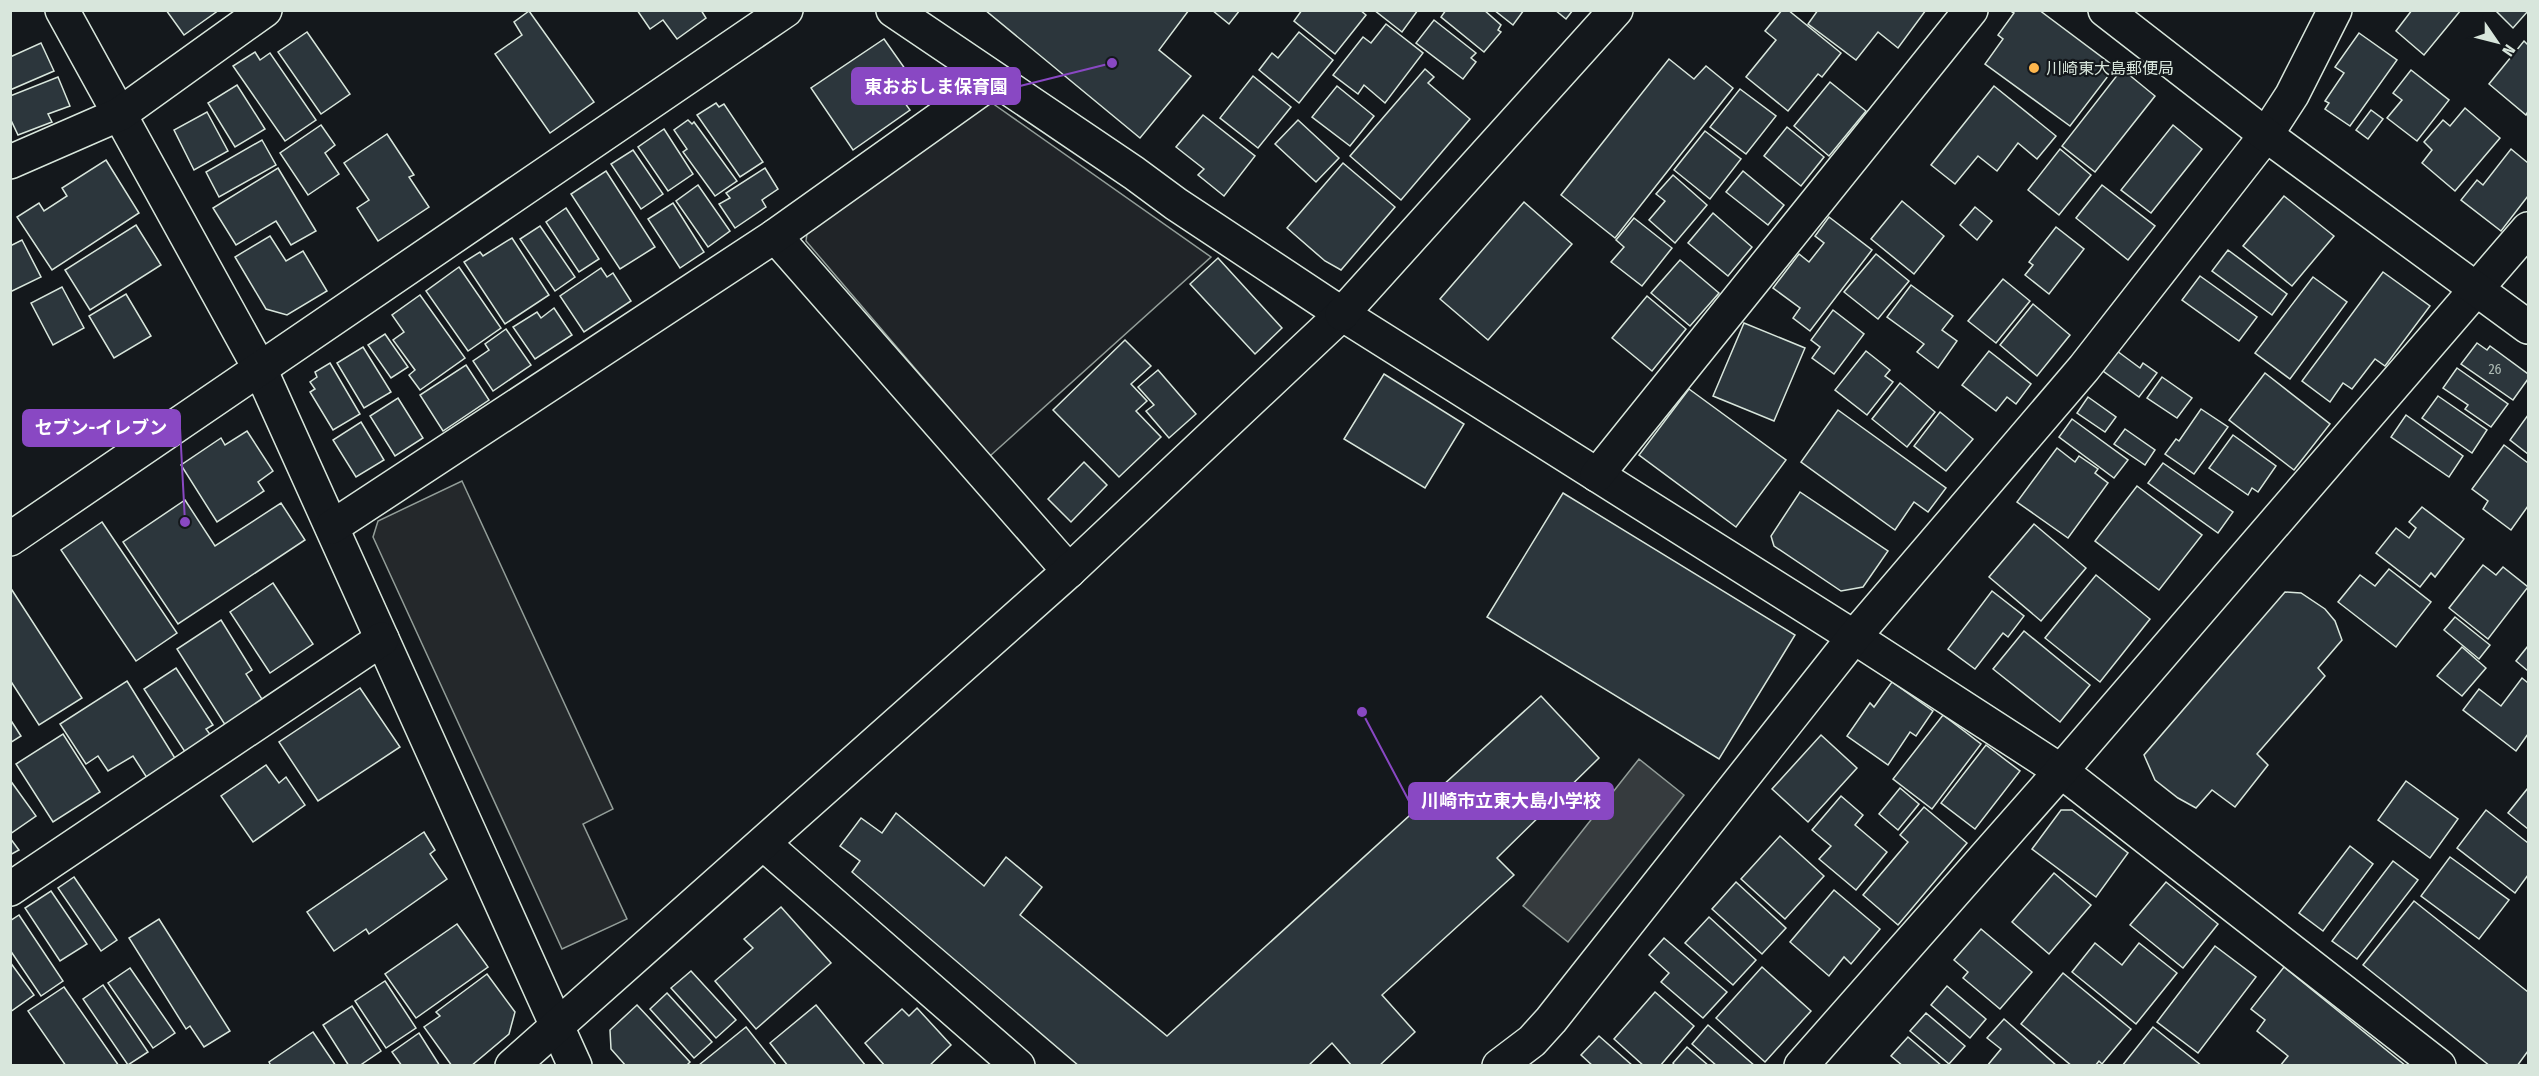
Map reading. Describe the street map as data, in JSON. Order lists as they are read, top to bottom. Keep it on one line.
{"places":["東おおしま保育園","川崎東大島郵便局","セブン-イレブン","川崎市立東大島小学校"],"house_numbers":["26"],"north":"bottom right"}
